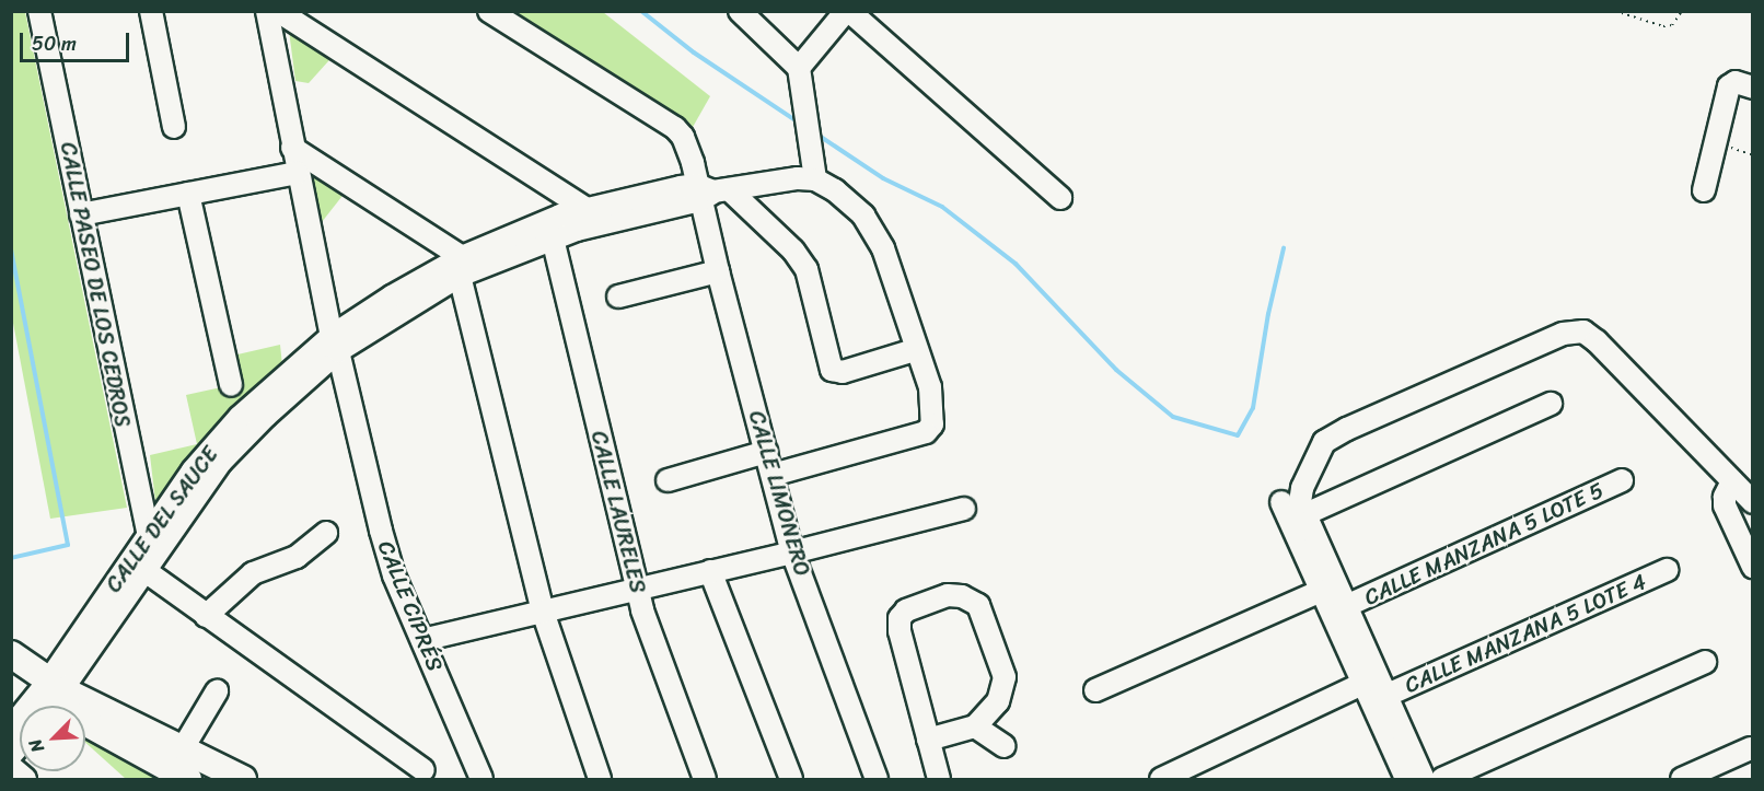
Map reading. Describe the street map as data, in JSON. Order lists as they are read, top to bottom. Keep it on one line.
{"streets":{"street":["CALLE PASEO DE LOS CEDROS","CALLE LIMONERO","CALLE LAURELES","CALLE DEL SAUCE","CALLE MANZANA 5 LOTE 5","CALLE CIPRÉS","CALLE MANZANA 5 LOTE 4"]},"crossings":[["CALLE PASEO DE LOS CEDROS","CALLE DEL SAUCE"],["CALLE LIMONERO","CALLE DEL SAUCE"],["CALLE LAURELES","CALLE DEL SAUCE"],["CALLE DEL SAUCE","CALLE CIPRÉS"]],"scale_bar":"50 m","north":"bottom left"}
